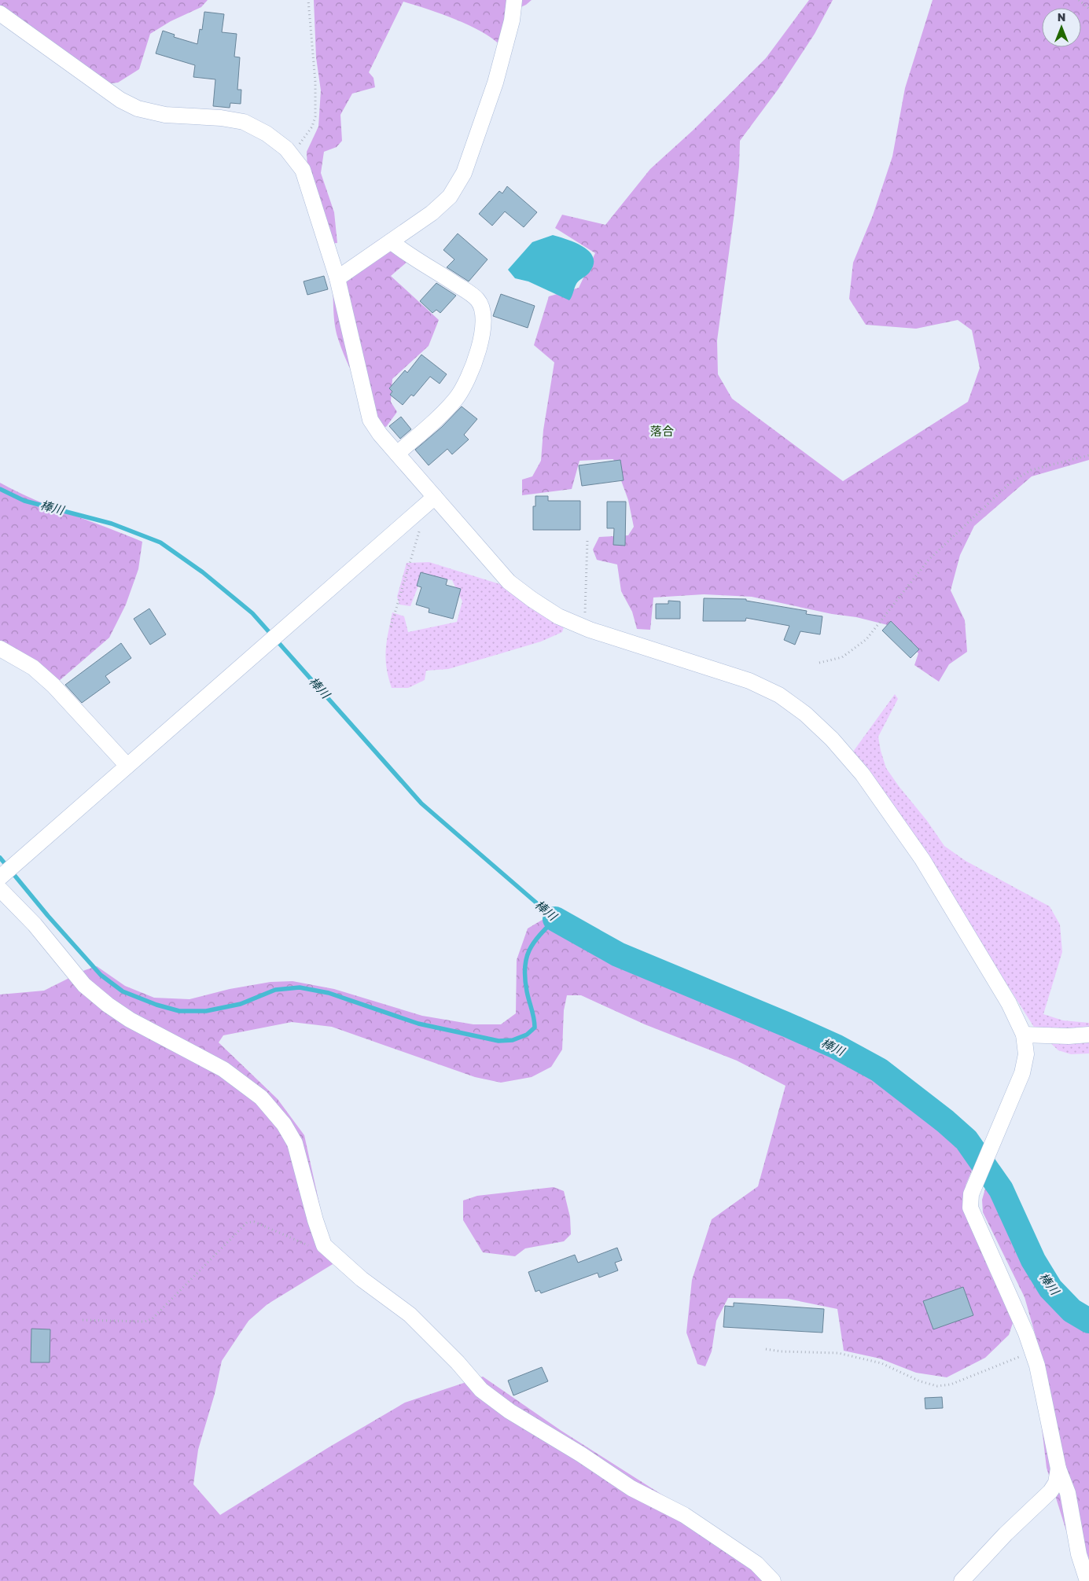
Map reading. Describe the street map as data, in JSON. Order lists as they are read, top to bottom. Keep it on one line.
{"districts":["落合"],"water":["棒川"],"north":"top"}
